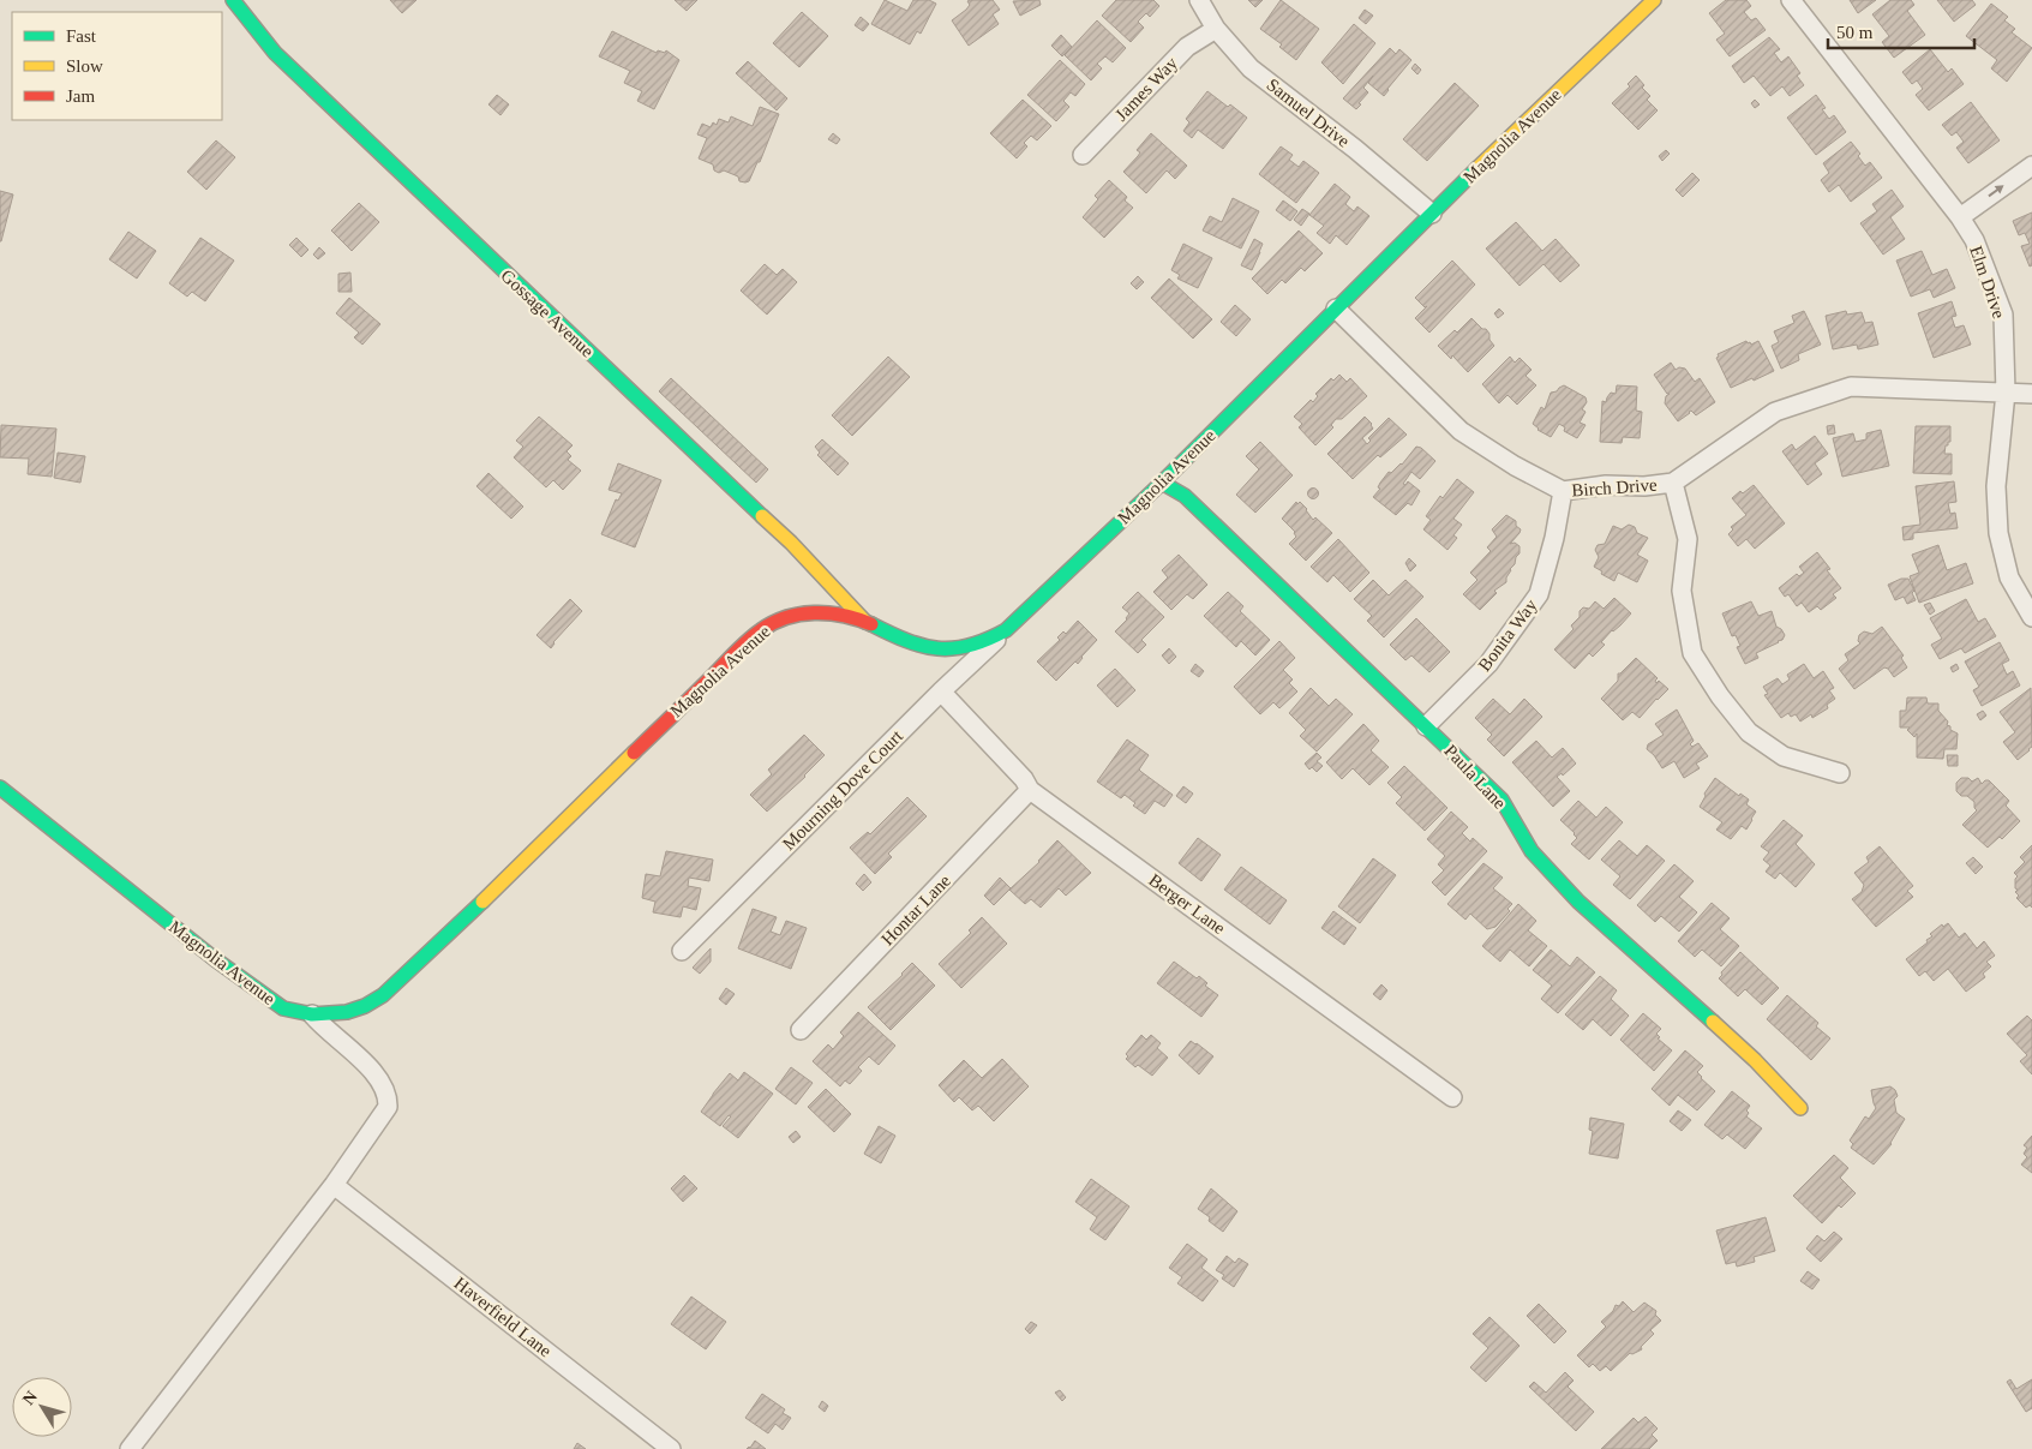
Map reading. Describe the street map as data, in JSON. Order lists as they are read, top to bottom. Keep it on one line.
{"streets":{"street":["James Way","Samuel Drive","Magnolia Avenue","Elm Drive","Gossage Avenue","Birch Drive","Bonita Way","Paula Lane","Mourning Dove Court","Berger Lane","Hontar Lane","Haverfield Lane"]},"crossings":[["James Way","Samuel Drive"],["Samuel Drive","Magnolia Avenue"],["Magnolia Avenue","Gossage Avenue"],["Magnolia Avenue","Birch Drive"],["Magnolia Avenue","Paula Lane"],["Magnolia Avenue","Mourning Dove Court"],["Elm Drive","Birch Drive"],["Birch Drive","Bonita Way"],["Bonita Way","Paula Lane"],["Mourning Dove Court","Berger Lane"],["Berger Lane","Hontar Lane"]],"legend":["Fast","Slow","Jam"],"scale_bar":"50 m","north":"top left"}
